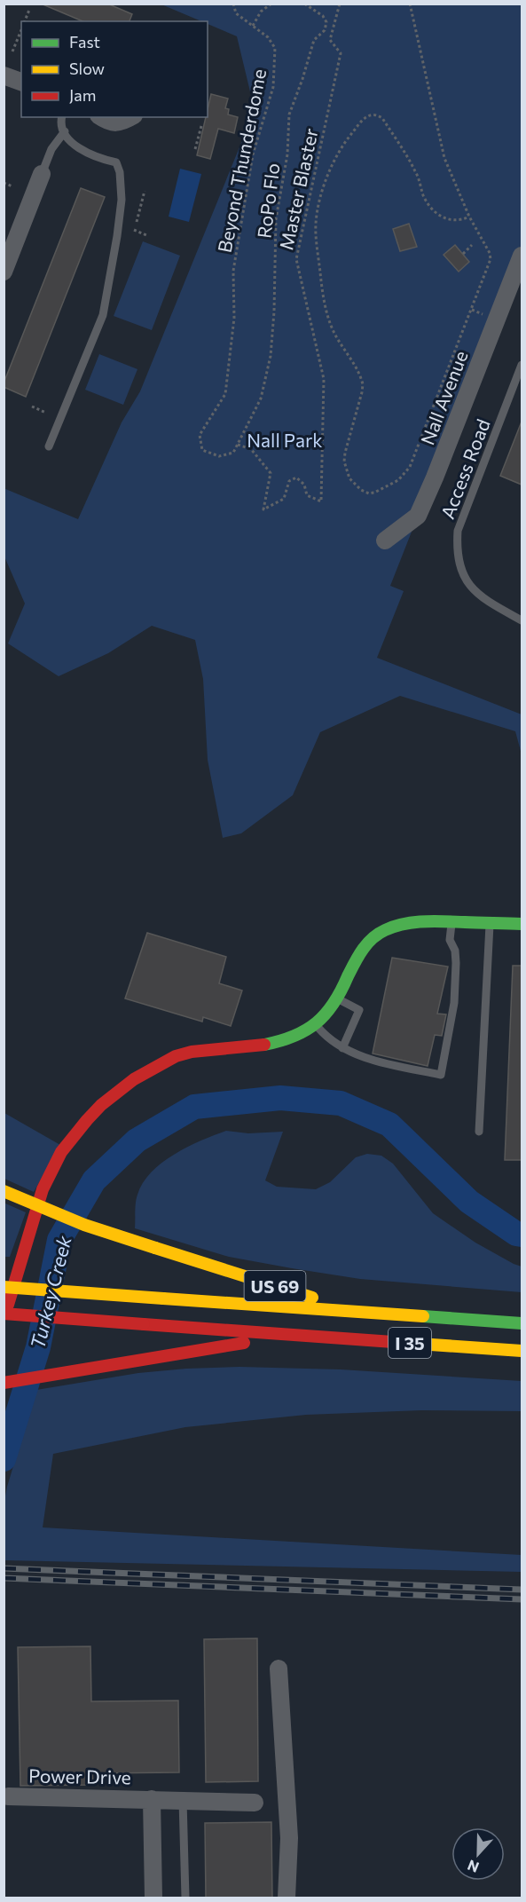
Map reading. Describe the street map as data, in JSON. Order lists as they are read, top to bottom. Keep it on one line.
{"streets":{"main road":["US 69","I 35"],"street":["Nall Avenue","Power Drive"],"lane":["Access Road"],"path":["Beyond Thunderdome","Master Blaster","RoPo Flo"]},"crossings":[["Beyond Thunderdome","Master Blaster"],["Beyond Thunderdome","RoPo Flo"],["Master Blaster","RoPo Flo"],["US 69","I 35"]],"water":["Turkey Creek"],"parks":["Nall Park"],"legend":["Fast","Slow","Jam"],"north":"bottom"}
